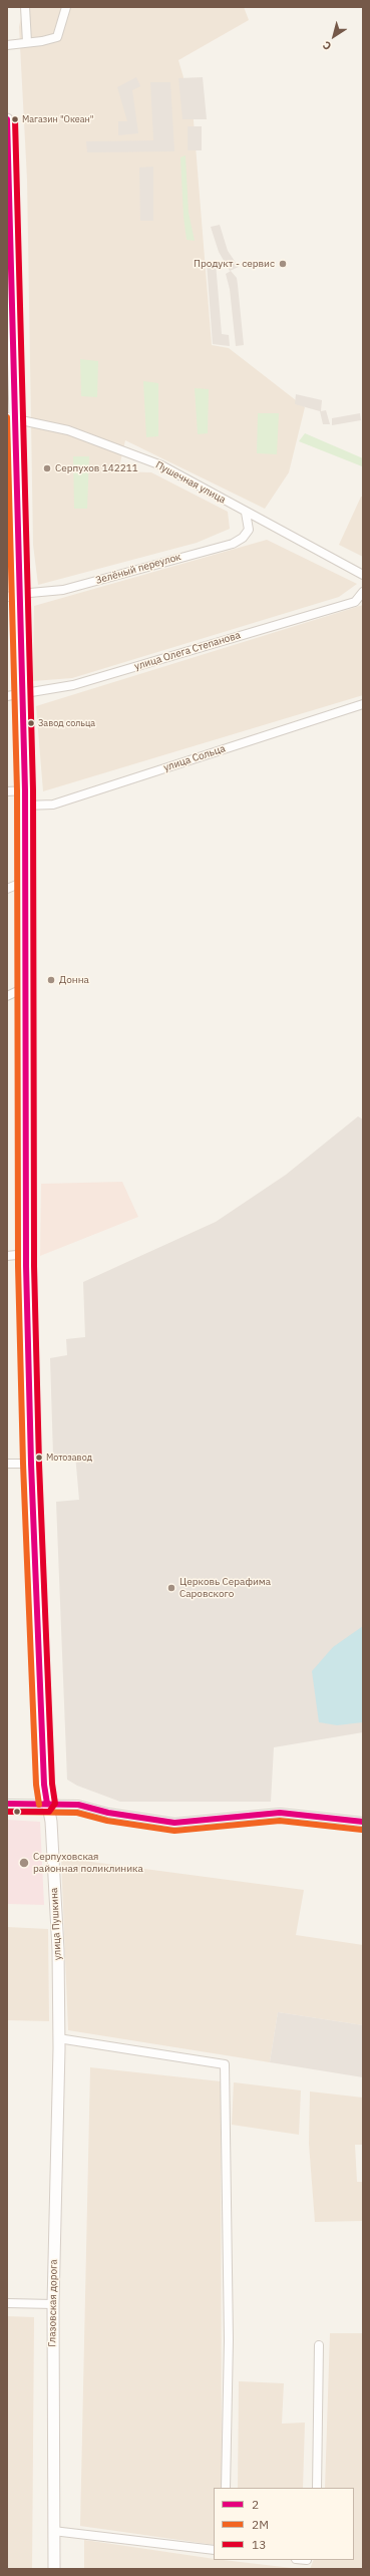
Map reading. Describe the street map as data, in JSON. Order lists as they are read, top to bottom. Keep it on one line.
{"streets":{"street":["Пушечная улица","Зелёный переулок","улица Олега Степанова","улица Сольца","улица Пушкина","Глазовская дорога"]},"crossings":[["Пушечная улица","Зелёный переулок"],["улица Пушкина","Глазовская дорога"]],"places":["Магазин \"Океан\"","Продукт - сервис","Серпухов 142211","Завод сольца","Донна","Мотозавод","Церковь Серафима Саровского","Серпуховская районная поликлиника"],"lines":["transit line 2","transit line 13","transit line 2М"],"legend":["2","2М","13"],"north":"bottom left"}
